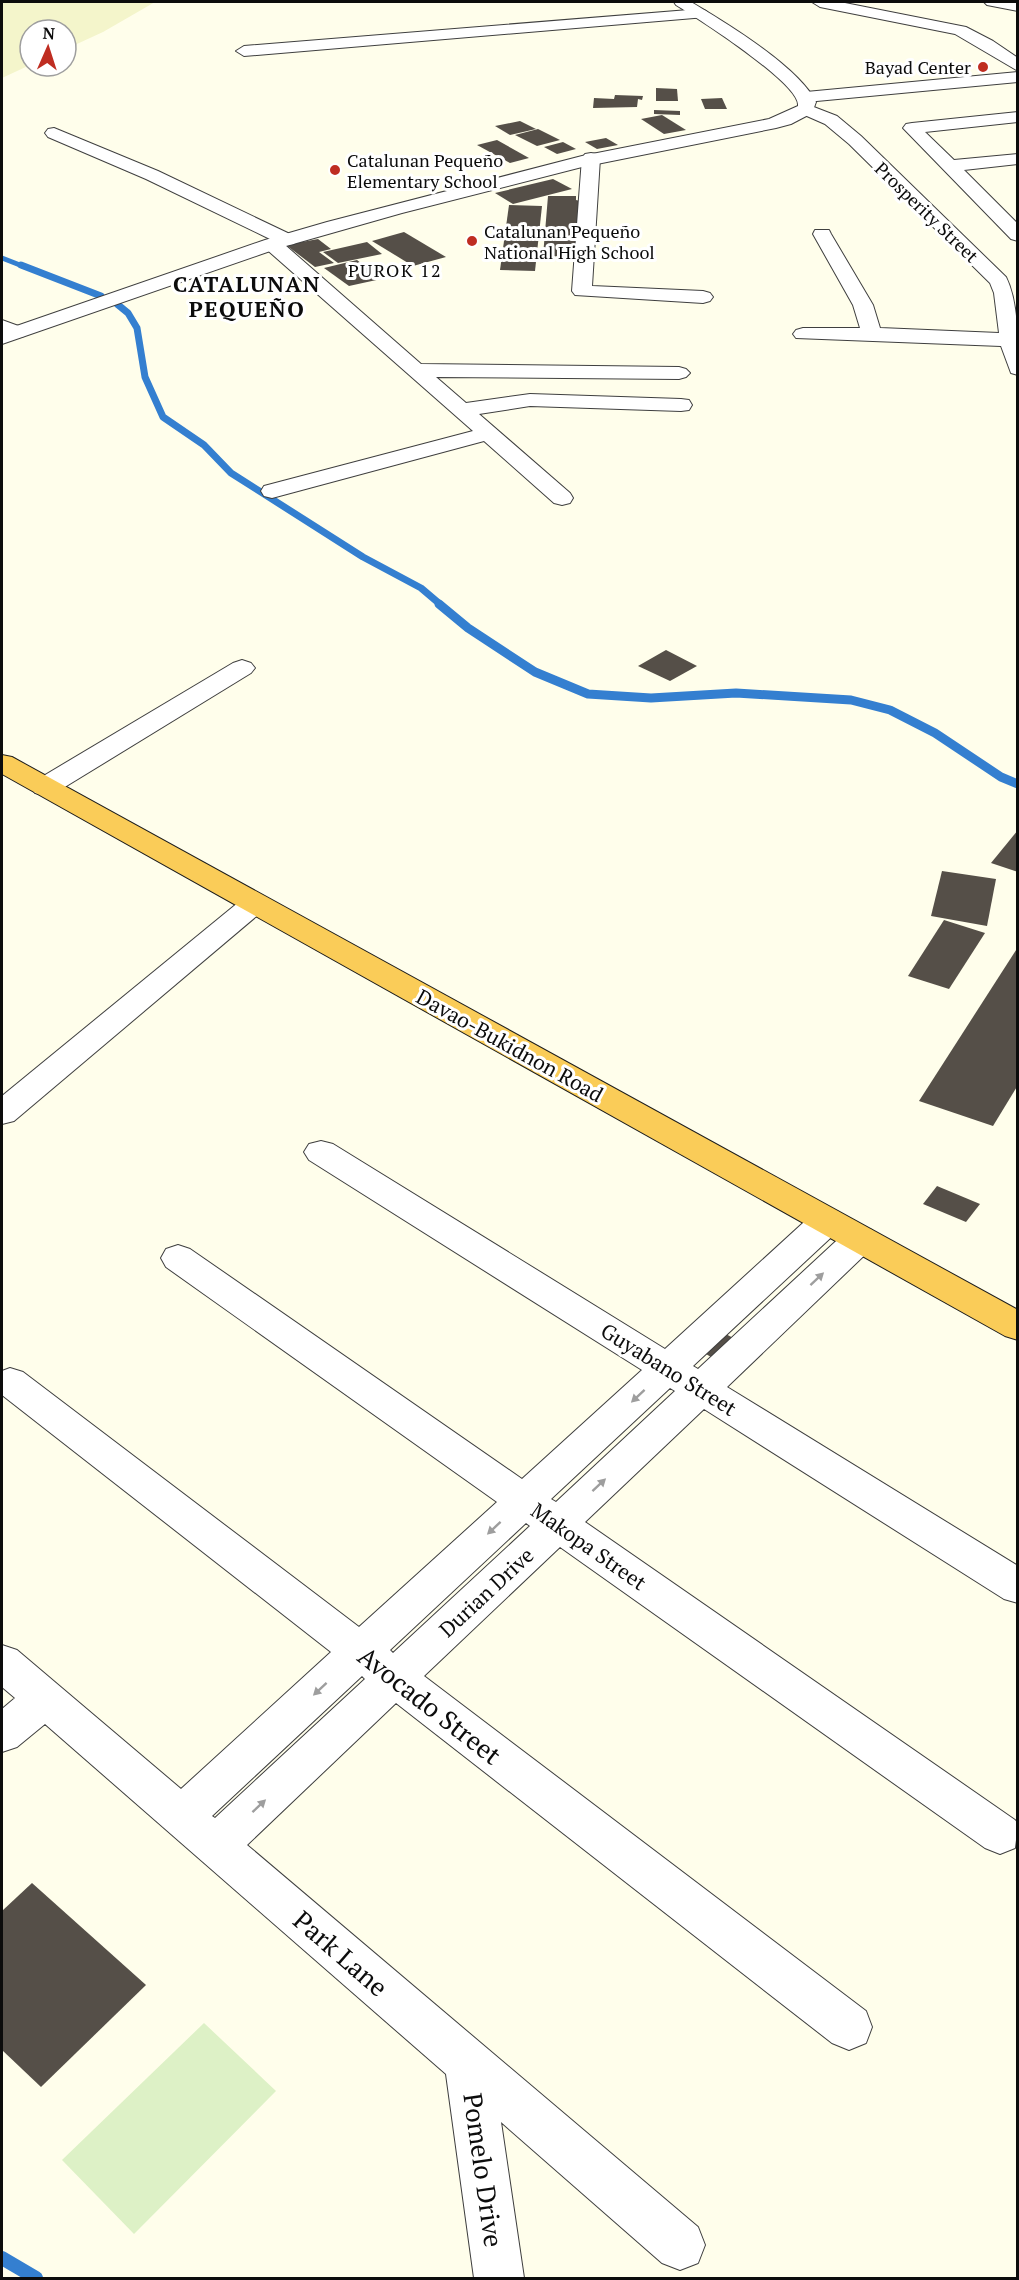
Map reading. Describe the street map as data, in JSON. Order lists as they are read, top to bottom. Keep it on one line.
{"streets":{"highway":["Davao-Bukidnon Road"],"street":["Prosperity Street","Guyabano Street","Makopa Street","Durian Drive","Avocado Street","Park Lane","Pomelo Drive"]},"crossings":[["Davao-Bukidnon Road","Durian Drive"],["Guyabano Street","Durian Drive"],["Makopa Street","Durian Drive"],["Durian Drive","Avocado Street"],["Durian Drive","Park Lane"],["Park Lane","Pomelo Drive"]],"districts":["PUROK 12","CATALUNAN PEQUEÑO"],"places":["Bayad Center","Catalunan Pequeño Elementary School","Catalunan Pequeño National High School"],"north":"top"}
